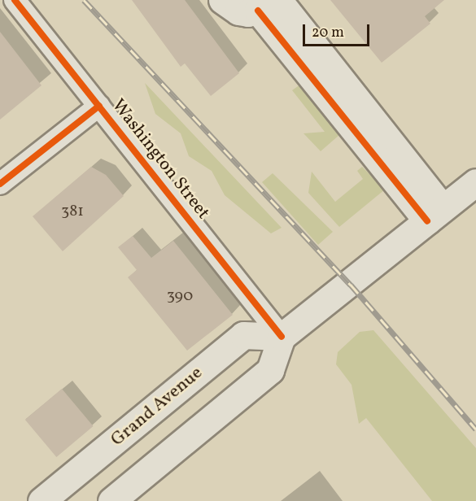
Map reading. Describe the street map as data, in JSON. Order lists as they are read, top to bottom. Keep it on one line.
{"streets":{"main road":["Grand Avenue"],"street":["Washington Street"]},"crossings":[["Washington Street","Grand Avenue"]],"house_numbers":["381","390"],"scale_bar":"20 m"}
